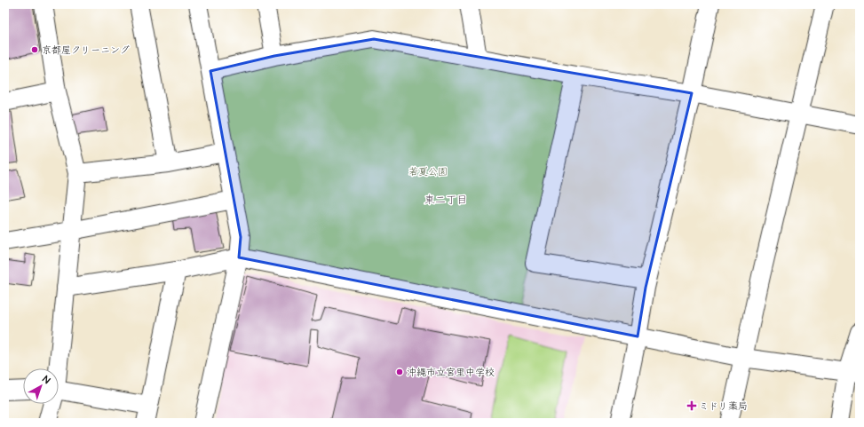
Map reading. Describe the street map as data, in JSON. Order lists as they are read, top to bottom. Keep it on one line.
{"districts":["東二丁目"],"parks":["若夏公園"],"places":{"other":["京都屋クリーニング","沖縄市立宮里中学校"],"health":["ミドリ薬局"]},"north":"top right"}
